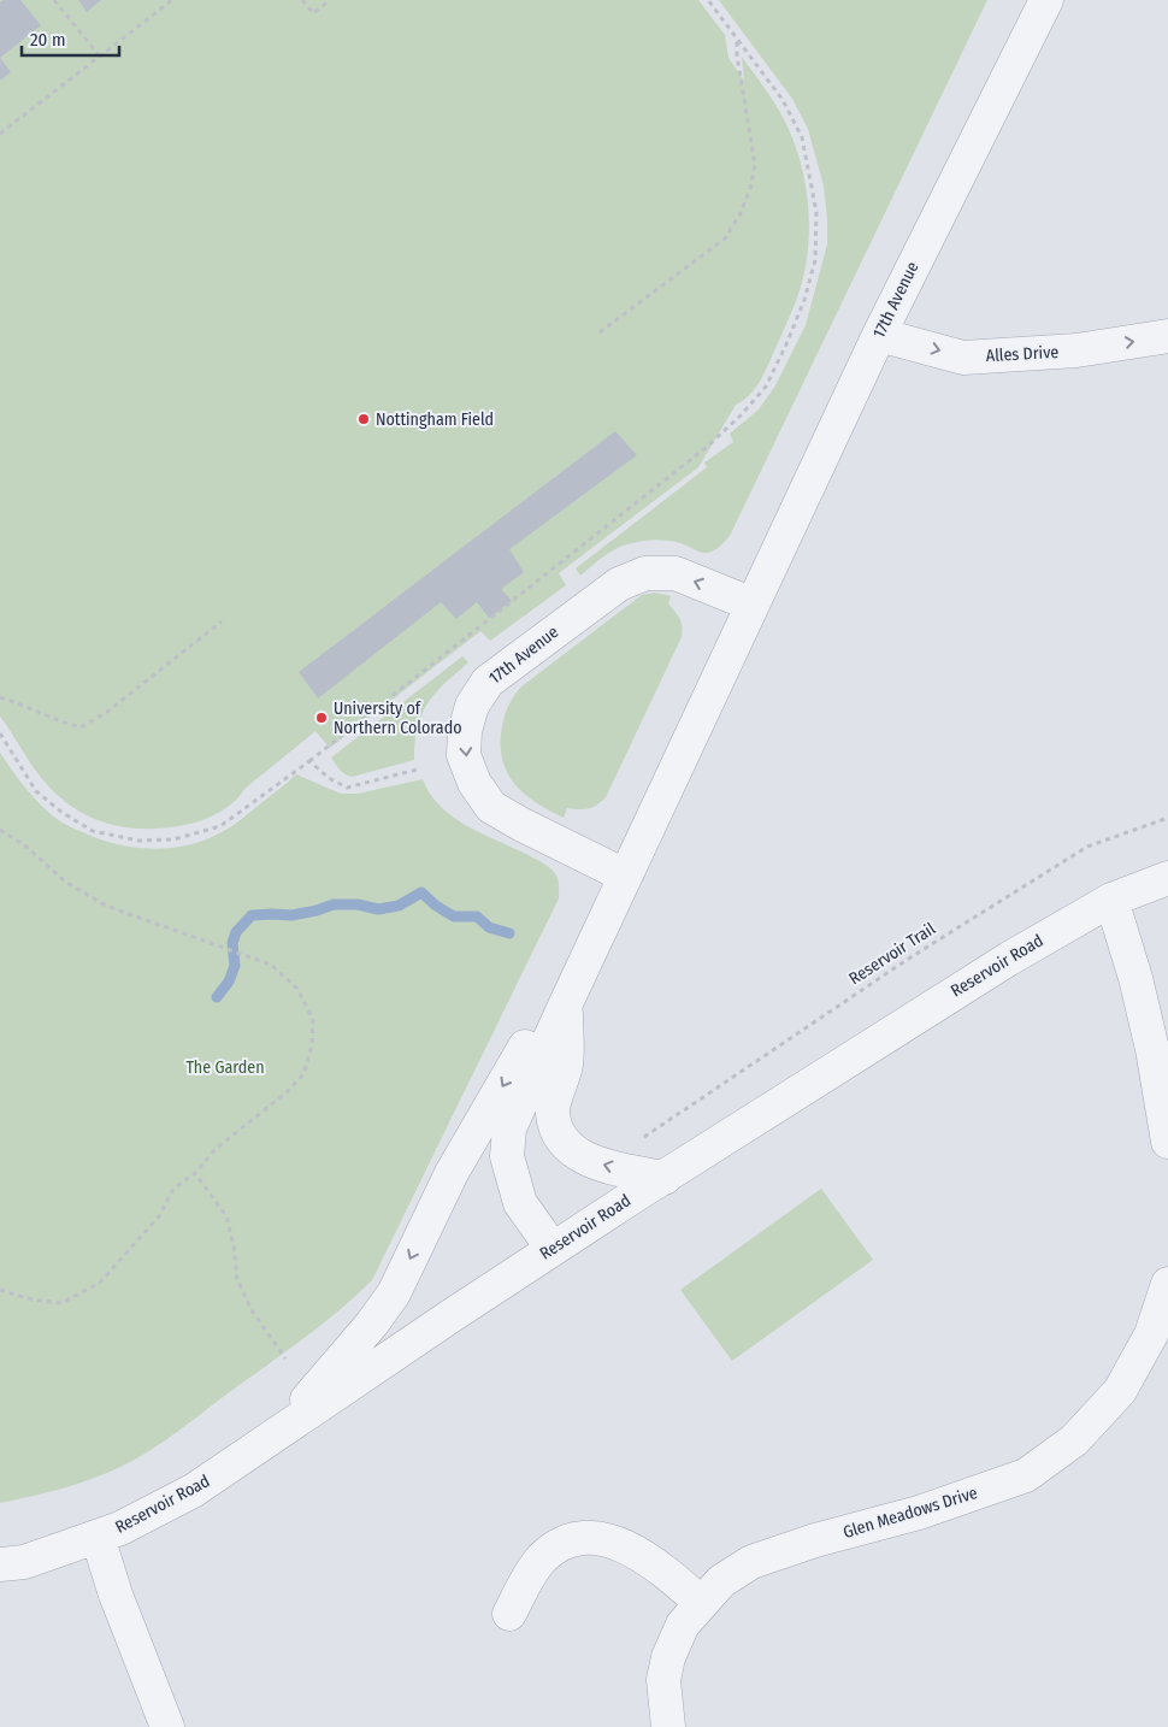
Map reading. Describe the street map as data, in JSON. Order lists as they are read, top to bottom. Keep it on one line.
{"streets":{"street":["17th Avenue","Alles Drive","Reservoir Road","Glen Meadows Drive"],"path":["Reservoir Trail"]},"crossings":[["17th Avenue","Alles Drive"],["17th Avenue","Reservoir Road"]],"one_way":["Alles Drive"],"parks":["The Garden"],"places":["Nottingham Field","University of Northern Colorado"],"scale_bar":"20 m"}
